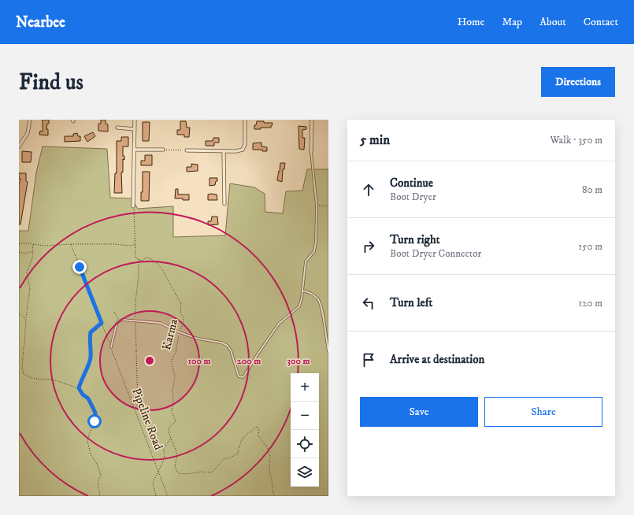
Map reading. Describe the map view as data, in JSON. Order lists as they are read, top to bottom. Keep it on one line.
{"streets":{"path":["Karma","Pipeline Road"]},"crossings":[["Karma","Pipeline Road"]],"page":{"header":"Nearbee","nav":["Home","Map","About","Contact"],"buttons":["Directions",["Save","Share"]],"title":"Find us","heading":["5 min","Walk · 350 m"],"list":[["Continue","Boot Dryer","80 m"],["Turn right","Boot Dryer Connector","150 m"],["Turn left","120 m"],"Arrive at destination"],"map_buttons":["+","−"]},"rings":["100 m","200 m","300 m"]}
